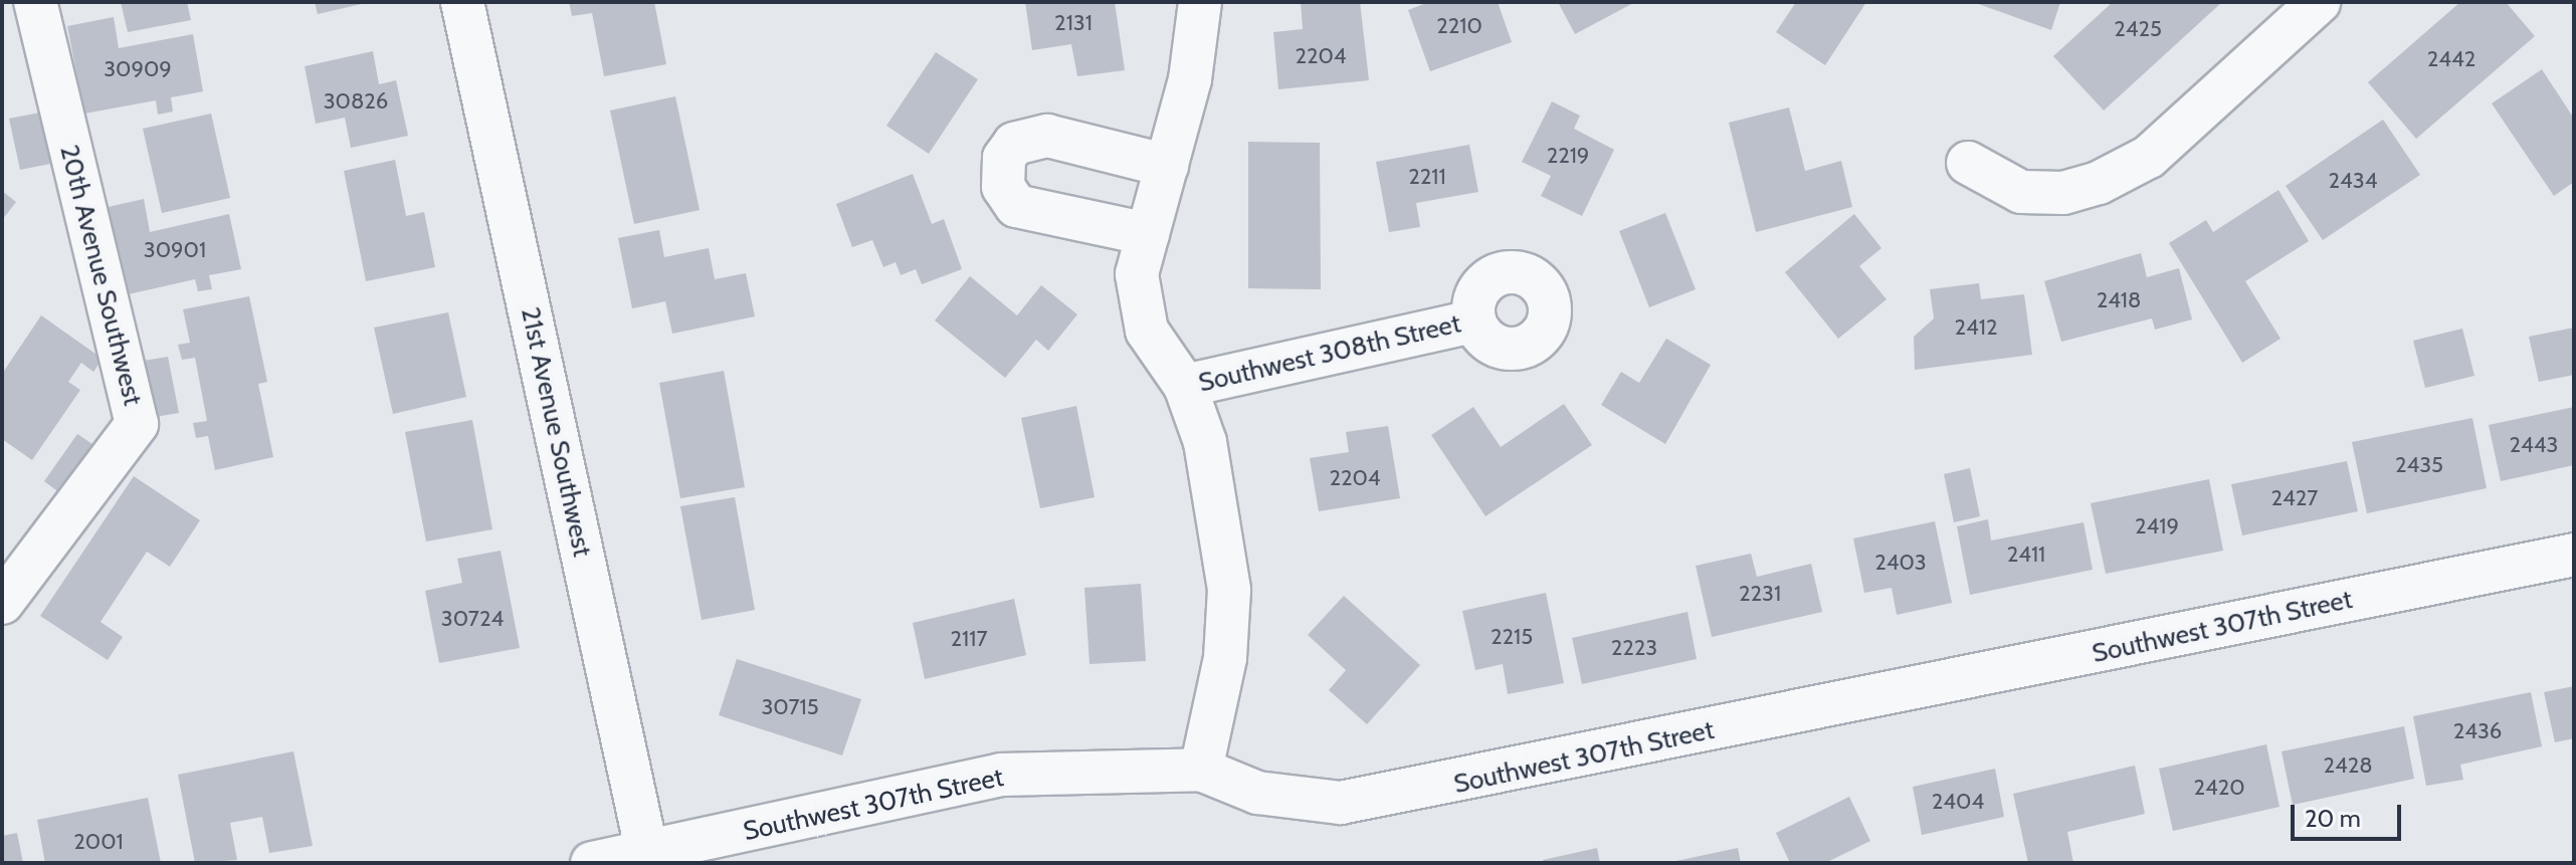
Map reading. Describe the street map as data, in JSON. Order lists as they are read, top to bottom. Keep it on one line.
{"streets":{"street":["20th Avenue Southwest","Southwest 308th Street","21st Avenue Southwest","Southwest 307th Street"]},"crossings":[["21st Avenue Southwest","Southwest 307th Street"]],"house_numbers":["2131","2210","2425","2204","2442","30909","30826","2219","2211","2434","30901","2418","2412","2443","2435","2204","2427","2419","2411","2403","2231","30724","2215","2117","2223","30715","2436","2428","2420","2404","2001"],"scale_bar":"20 m"}
